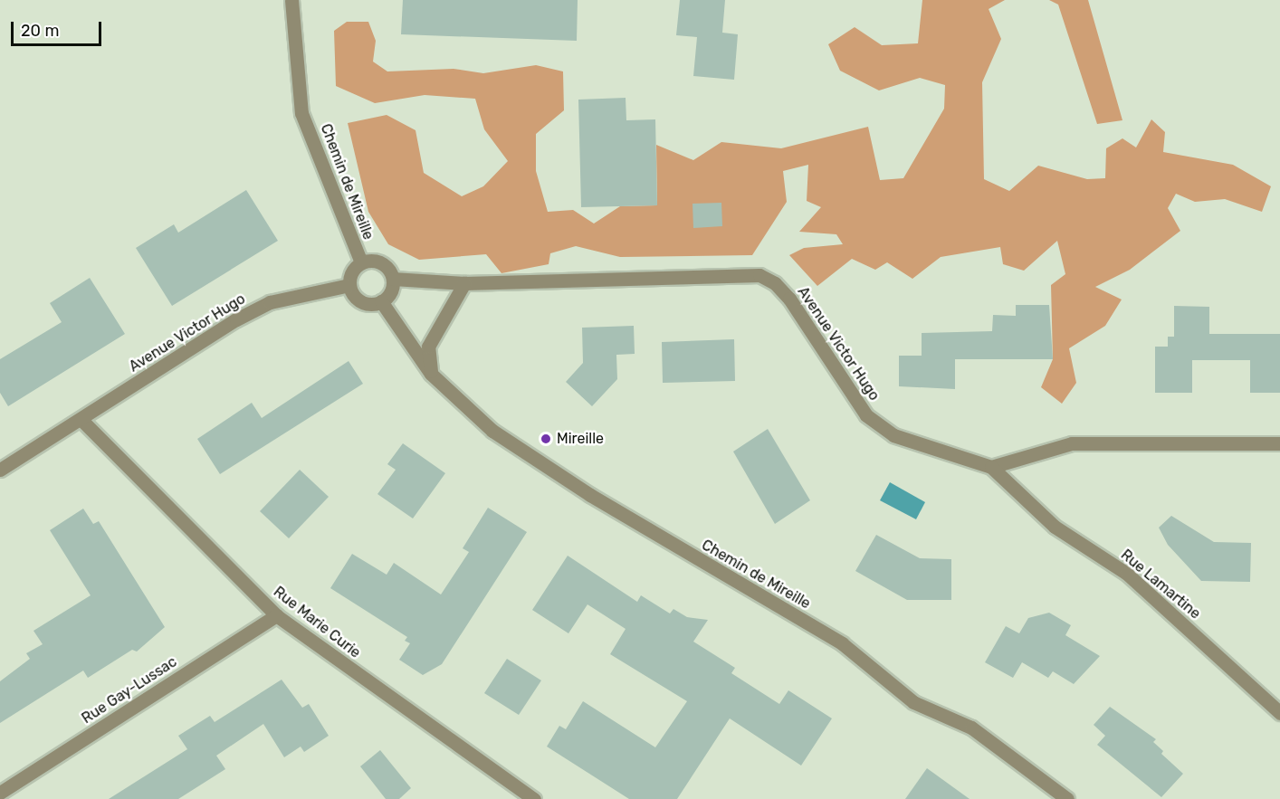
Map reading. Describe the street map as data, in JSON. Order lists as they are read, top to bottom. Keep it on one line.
{"streets":{"street":["Chemin de Mireille","Avenue Victor Hugo","Rue Lamartine","Rue Marie Curie","Rue Gay-Lussac"]},"crossings":[["Chemin de Mireille","Avenue Victor Hugo"],["Avenue Victor Hugo","Rue Lamartine"],["Avenue Victor Hugo","Rue Marie Curie"],["Rue Marie Curie","Rue Gay-Lussac"]],"places":["Mireille"],"scale_bar":"20 m"}
